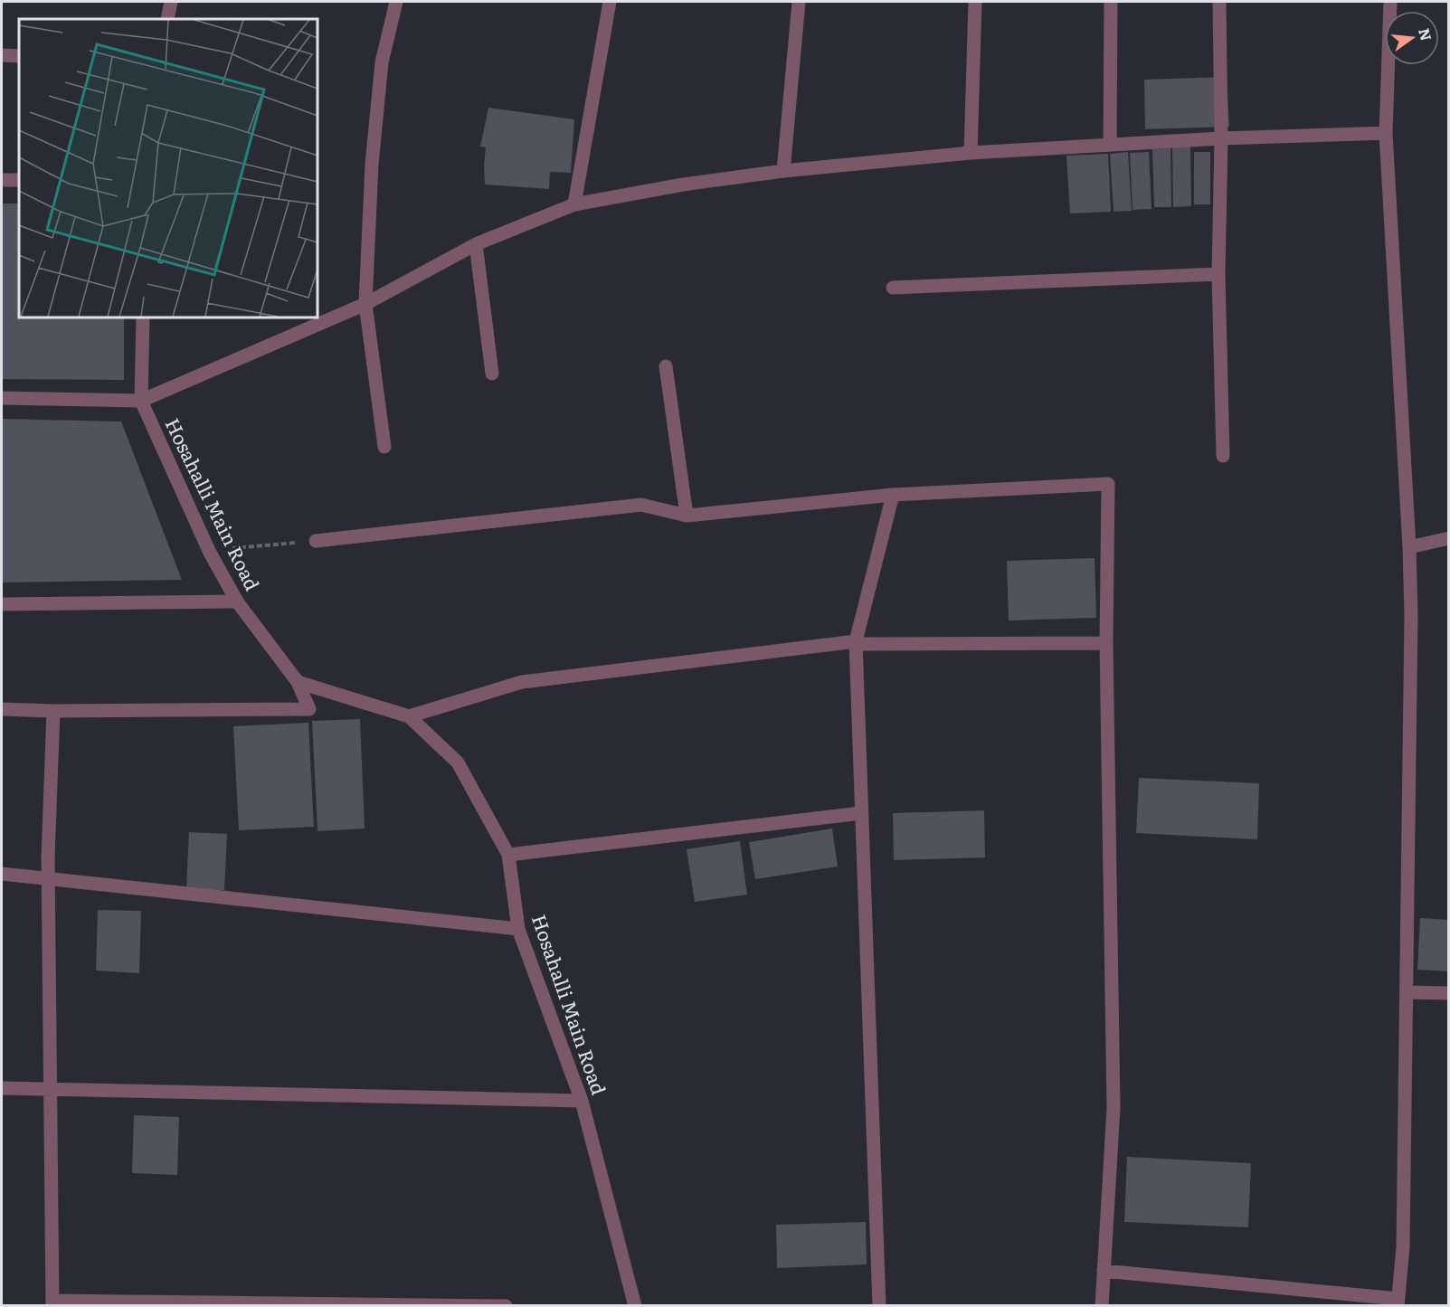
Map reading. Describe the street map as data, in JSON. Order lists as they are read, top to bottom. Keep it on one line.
{"streets":{"street":["Hosahalli Main Road"]},"north":"right"}
